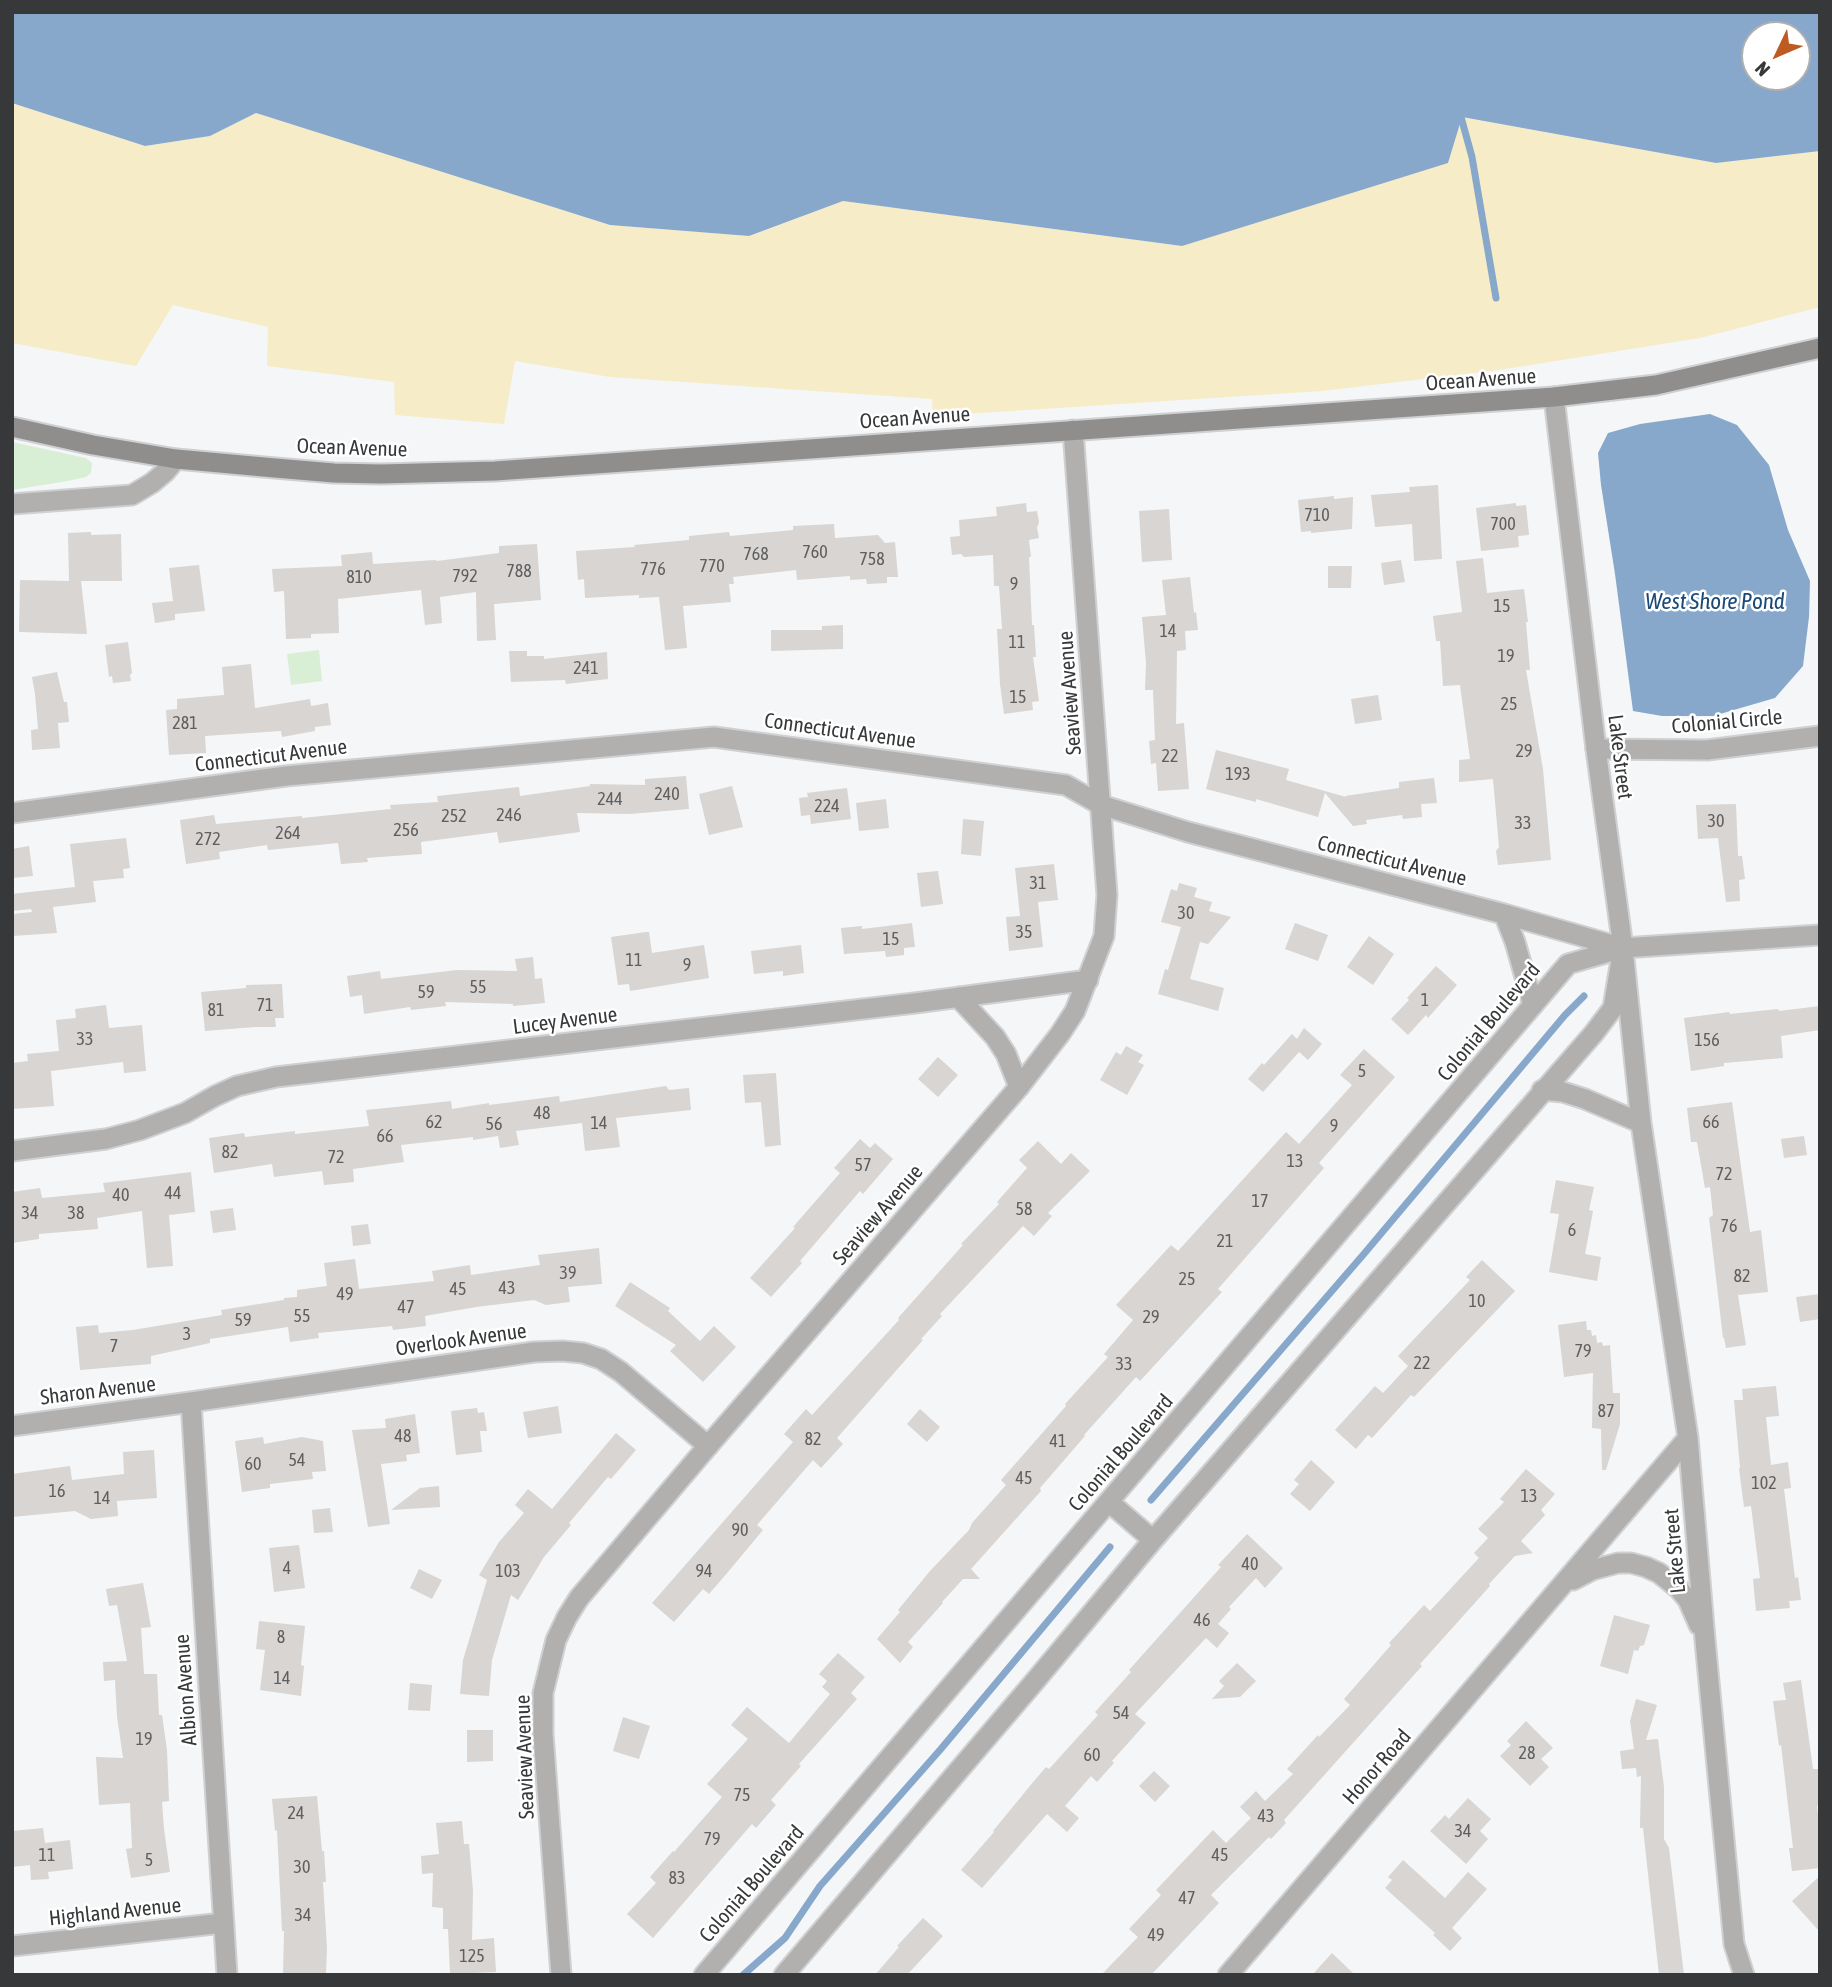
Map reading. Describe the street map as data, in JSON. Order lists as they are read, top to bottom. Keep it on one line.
{"streets":{"main road":["Ocean Avenue"],"street":["Seaview Avenue","Colonial Circle","Connecticut Avenue","Lake Street","Lucey Avenue","Colonial Boulevard","Overlook Avenue","Sharon Avenue","Albion Avenue","Honor Road","Highland Avenue"]},"crossings":[["Ocean Avenue","Seaview Avenue"],["Ocean Avenue","Lake Street"],["Seaview Avenue","Connecticut Avenue"],["Seaview Avenue","Lucey Avenue"],["Seaview Avenue","Overlook Avenue"],["Colonial Circle","Lake Street"],["Connecticut Avenue","Lake Street"],["Connecticut Avenue","Colonial Boulevard"],["Lake Street","Colonial Boulevard"],["Lake Street","Honor Road"],["Overlook Avenue","Sharon Avenue"],["Overlook Avenue","Albion Avenue"],["Sharon Avenue","Albion Avenue"],["Albion Avenue","Highland Avenue"]],"water":["West Shore Pond"],"house_numbers":["710","700","760","768","758","770","776","788","792","810","9","15","14","11","19","241","15","25","281","29","22","193","240","244","224","246","252","30","33","256","264","272","31","30","35","15","11","9","55","59","1","71","81","33","156","5","48","62","66","14","56","9","66","82","72","13","57","72","44","40","17","58","34","38","76","6","21","39","82","25","43","45","49","10","47","55","29","59","3","7","79","22","33","87","48","82","41","54","60","45","102","16","13","14","90","40","4","103","94","46","8","14","54","19","28","60","75","24","43","34","79","11","45","5","30","83","47","34","49","125"],"north":"bottom left"}
